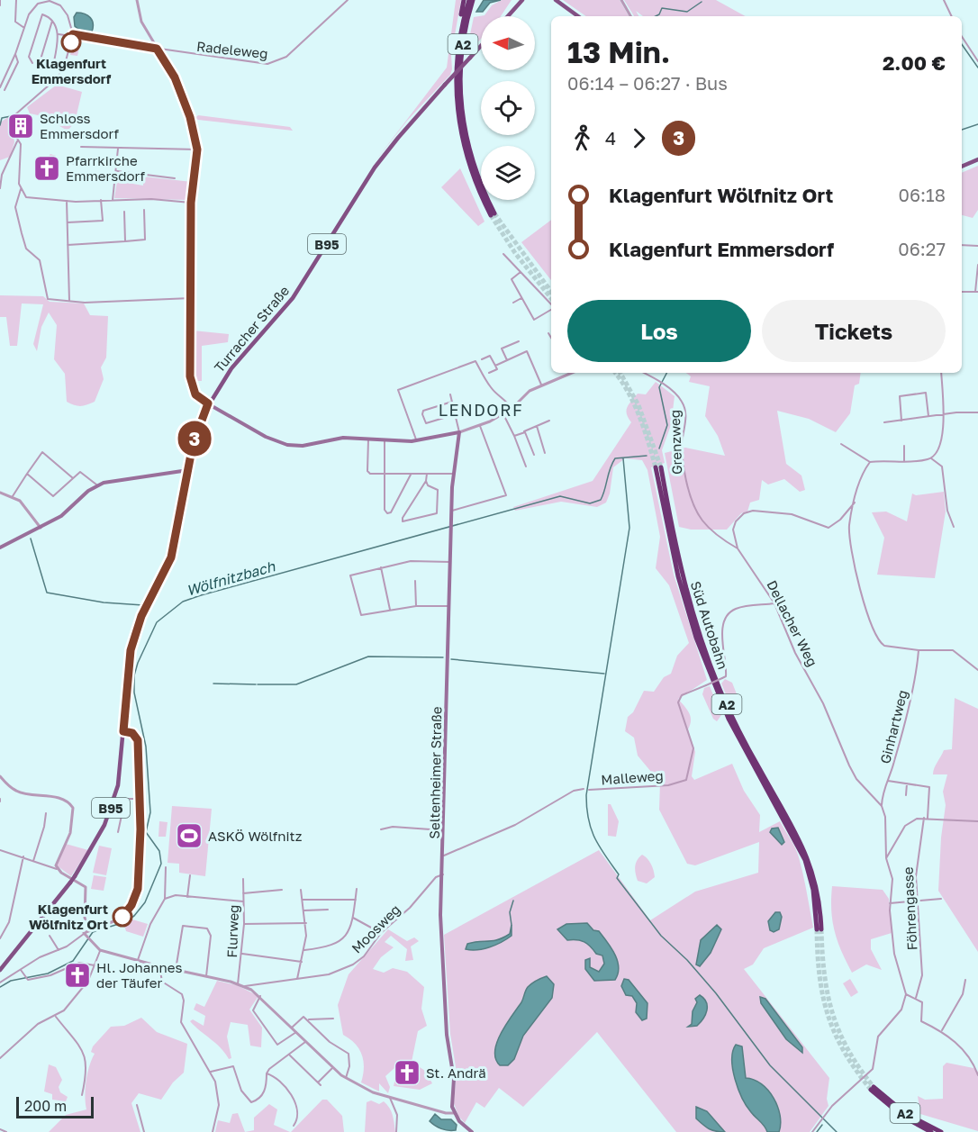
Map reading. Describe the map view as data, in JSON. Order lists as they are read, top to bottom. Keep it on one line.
{"streets":{"highway":["A2","Süd Autobahn"],"main road":["B95","Turracher Straße","Seltenheimer Straße"],"street":["Radeleweg","Grenzweg","Dellacher Weg","Ginhartweg","Malleweg","Föhrengasse","Moosweg","Flurweg"]},"crossings":[["Grenzweg","Dellacher Weg"],["Dellacher Weg","Ginhartweg"],["Dellacher Weg","Malleweg"],["Seltenheimer Straße","Malleweg"],["Seltenheimer Straße","Moosweg"]],"districts":["LENDORF"],"water":["Wölfnitzbach"],"places":{"other":["Klagenfurt Emmersdorf","Klagenfurt Wölfnitz Ort"],"building":["Schloss Emmersdorf"],"church":["Pfarrkirche Emmersdorf","Hl. Johannes der Täufer","St. Andrä"],"sports":["ASKÖ Wölfnitz"]},"lines":["bus line 3"],"scale_bar":"200 m","north":"left","page":{"on_map":"3","heading":["13 Min.","06:14 – 06:27 · Bus","2.00 €"],"legs":["4","3"],"list":[{"name":"Klagenfurt Wölfnitz Ort","value":"06:18"},{"name":"Klagenfurt Emmersdorf","value":"06:27"}],"buttons":["Los","Tickets"],"scale":"200 m"}}
